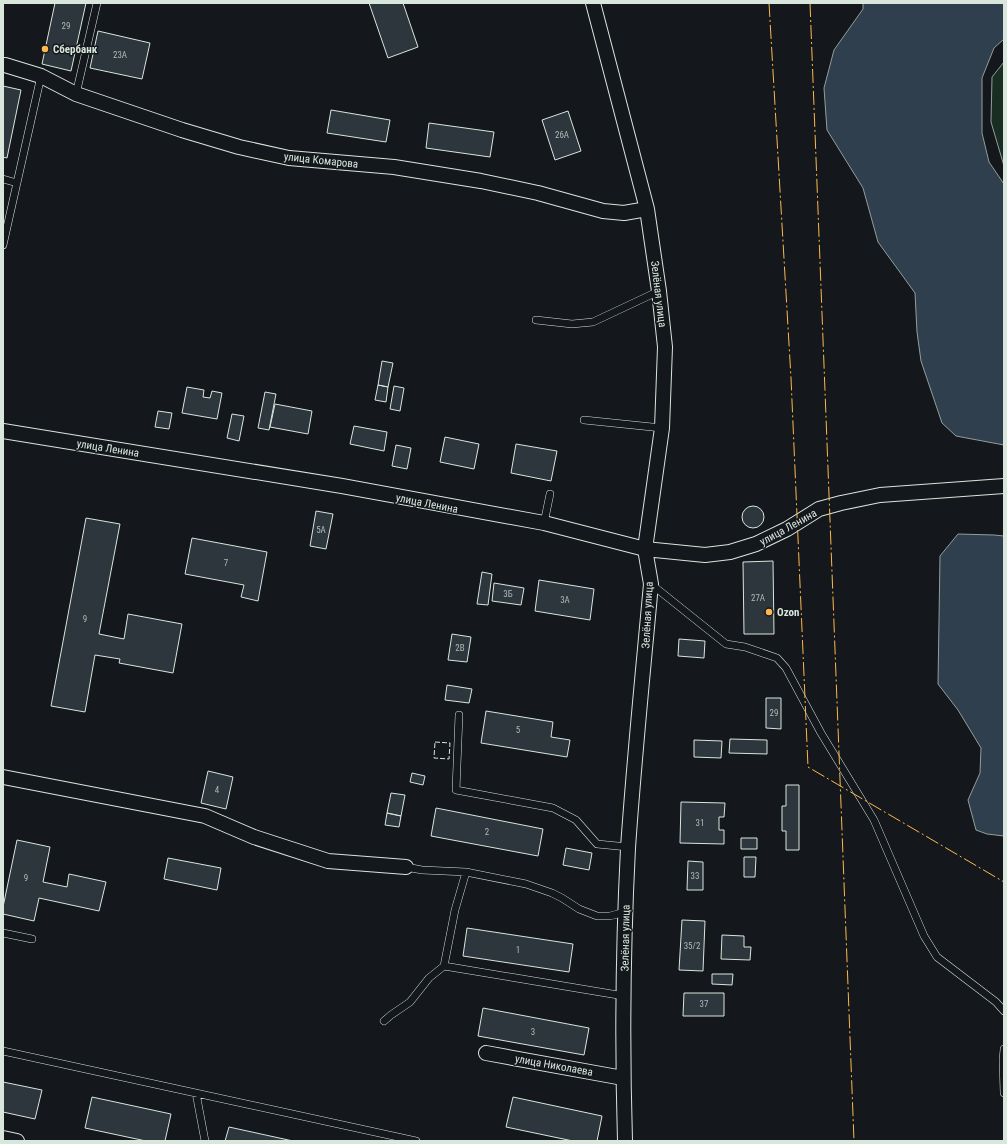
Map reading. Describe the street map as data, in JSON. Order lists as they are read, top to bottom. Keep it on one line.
{"streets":{"street":["улица Комарова","Зелёная улица","улица Ленина","улица Николаева"]},"crossings":[["улица Комарова","Зелёная улица"],["Зелёная улица","улица Ленина"],["Зелёная улица","улица Николаева"]],"places":["Сбербанк","Ozon"],"house_numbers":["29","23А","26А","5А","7","3Б","27А","3А","9","2В","29","5","4","31","2","33","9","35/2","1","37","3"]}
